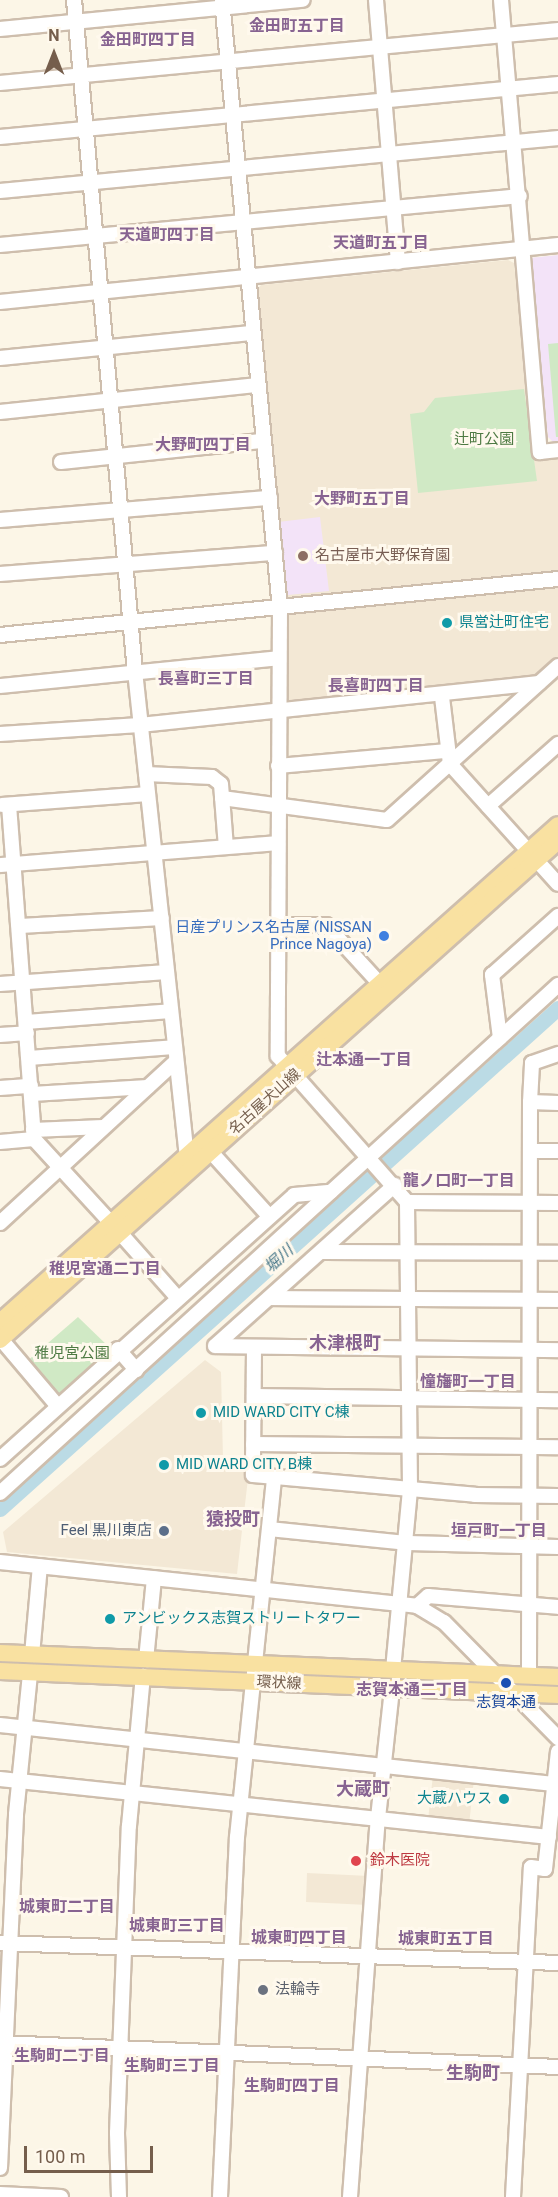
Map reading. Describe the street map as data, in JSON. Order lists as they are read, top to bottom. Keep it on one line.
{"streets":{"main road":["名古屋犬山線","環状線"]},"districts":["金田町五丁目","金田町四丁目","天道町四丁目","天道町五丁目","大野町四丁目","大野町五丁目","長喜町三丁目","長喜町四丁目","辻本通一丁目","龍ノ口町一丁目","稚児宮通二丁目","木津根町","憧旛町一丁目","猿投町","垣戸町一丁目","志賀本通二丁目","大蔵町","城東町二丁目","城東町三丁目","城東町四丁目","城東町五丁目","生駒町二丁目","生駒町三丁目","生駒町","生駒町四丁目"],"water":["堀川"],"parks":["辻町公園","稚児宮公園"],"places":["名古屋市大野保育園","県営辻町住宅","日産プリンス名古屋 (NISSAN Prince Nagoya)","MID WARD CITY C棟","MID WARD CITY B棟","Feel 黒川東店","アンビックス志賀ストリートタワー","志賀本通","大蔵ハウス","鈴木医院","法輪寺"],"scale_bar":"100 m","north":"top"}
